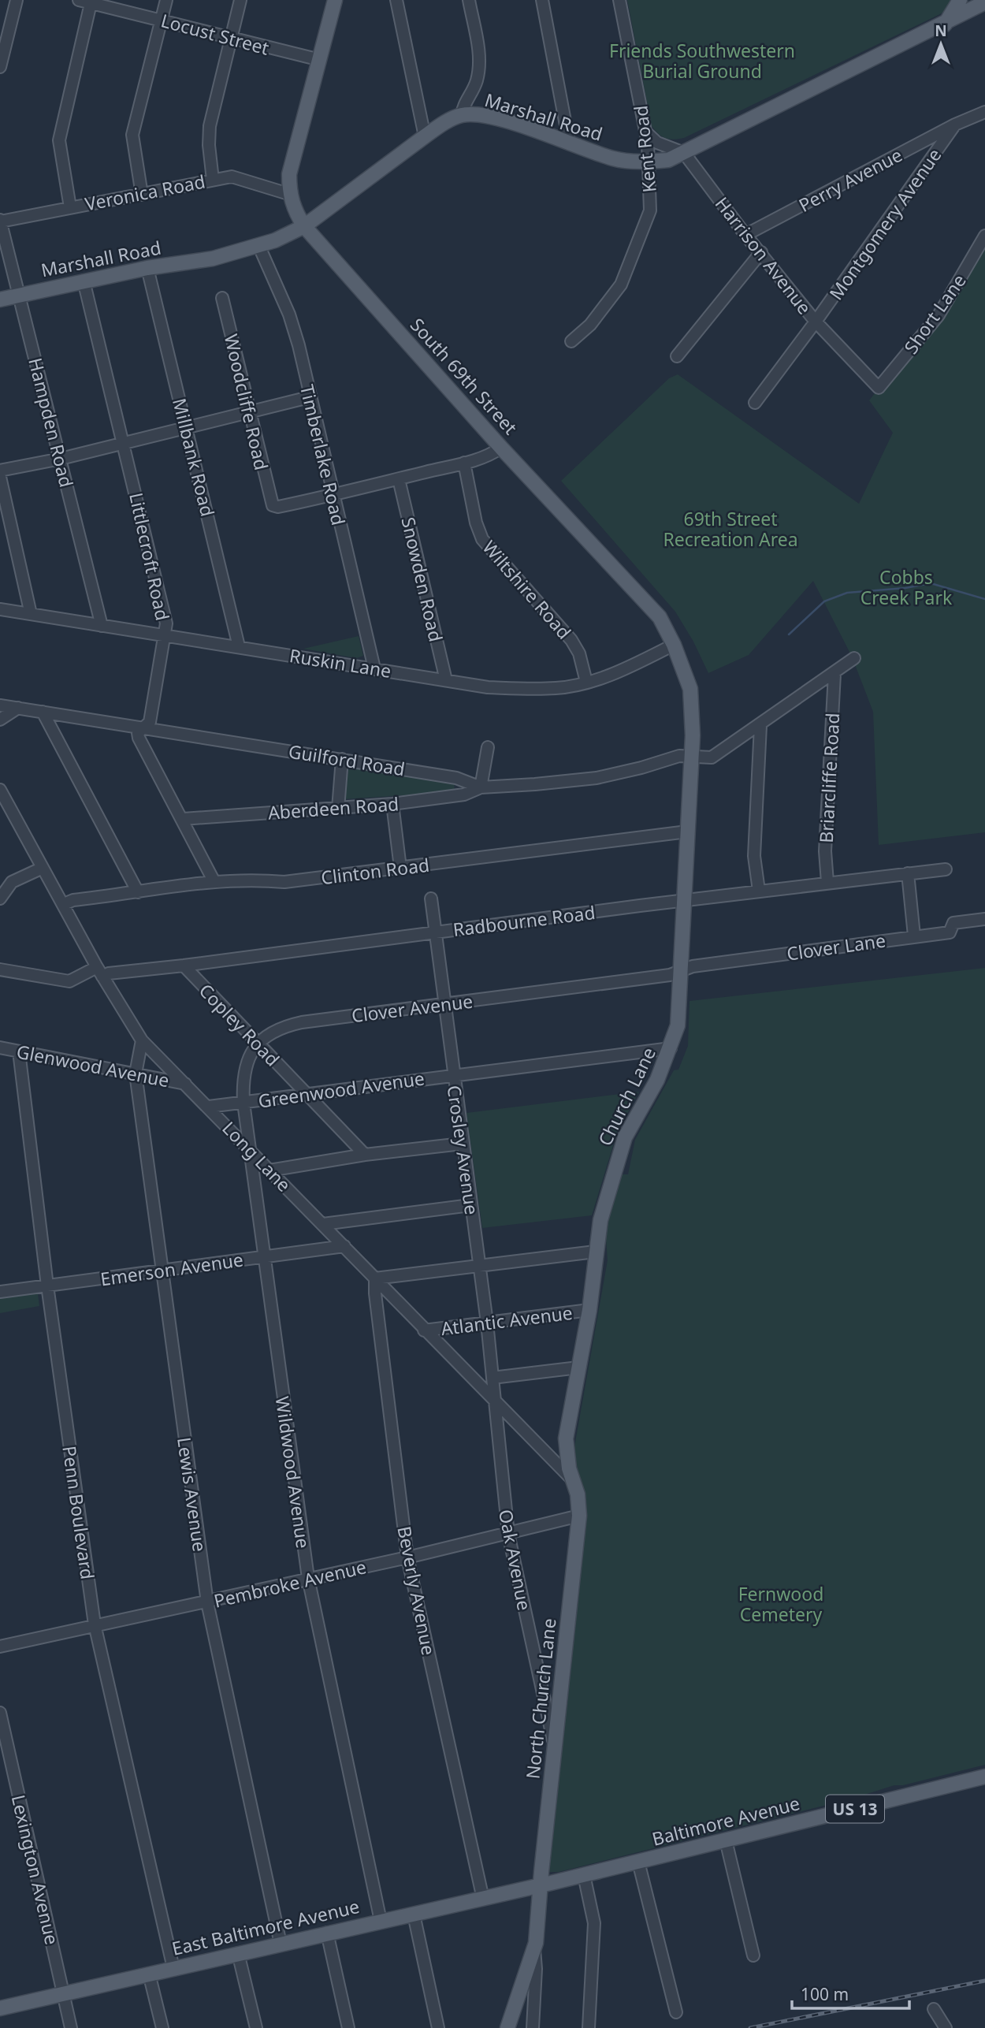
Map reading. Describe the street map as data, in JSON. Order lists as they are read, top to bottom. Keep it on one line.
{"streets":{"main road":["Marshall Road","South 69th Street","Church Lane","North Church Lane","US 13","Baltimore Avenue","East Baltimore Avenue"],"street":["Locust Street","Kent Road","Perry Avenue","Veronica Road","Montgomery Avenue","Harrison Avenue","Short Lane","Woodcliffe Road","Hampden Road","Timberlake Road","Millbank Road","Littlecroft Road","Snowden Road","Wiltshire Road","Ruskin Lane","Guilford Road","Briarcliffe Road","Aberdeen Road","Clinton Road","Radbourne Road","Clover Lane","Clover Avenue","Copley Road","Glenwood Avenue","Greenwood Avenue","Crosley Avenue","Long Lane","Emerson Avenue","Atlantic Avenue","Wildwood Avenue","Lewis Avenue","Penn Boulevard","Oak Avenue","Pembroke Avenue","Beverly Avenue","Lexington Avenue"]},"crossings":[["Marshall Road","Kent Road"],["Marshall Road","Harrison Avenue"],["Marshall Road","South 69th Street"],["Marshall Road","Hampden Road"],["Marshall Road","Timberlake Road"],["Marshall Road","Millbank Road"],["Marshall Road","Littlecroft Road"],["Perry Avenue","Montgomery Avenue"],["Perry Avenue","Harrison Avenue"],["Veronica Road","South 69th Street"],["Veronica Road","Hampden Road"],["Montgomery Avenue","Harrison Avenue"],["Harrison Avenue","Short Lane"],["South 69th Street","Ruskin Lane"],["South 69th Street","Guilford Road"],["South 69th Street","Church Lane"],["Woodcliffe Road","Timberlake Road"],["Hampden Road","Ruskin Lane"],["Timberlake Road","Ruskin Lane"],["Millbank Road","Ruskin Lane"],["Littlecroft Road","Ruskin Lane"],["Littlecroft Road","Guilford Road"],["Snowden Road","Ruskin Lane"],["Wiltshire Road","Ruskin Lane"],["Guilford Road","Briarcliffe Road"],["Guilford Road","Aberdeen Road"],["Guilford Road","Church Lane"],["Briarcliffe Road","Radbourne Road"],["Clinton Road","Church Lane"],["Clinton Road","Long Lane"],["Radbourne Road","Copley Road"],["Radbourne Road","Church Lane"],["Radbourne Road","Crosley Avenue"],["Radbourne Road","Long Lane"],["Clover Lane","Clover Avenue"],["Clover Lane","Church Lane"],["Clover Avenue","Copley Road"],["Clover Avenue","Church Lane"],["Clover Avenue","Crosley Avenue"],["Copley Road","Greenwood Avenue"],["Glenwood Avenue","Long Lane"],["Glenwood Avenue","Lewis Avenue"],["Glenwood Avenue","Penn Boulevard"],["Greenwood Avenue","Church Lane"],["Greenwood Avenue","Crosley Avenue"],["Greenwood Avenue","Long Lane"],["Church Lane","Long Lane"],["Church Lane","Atlantic Avenue"],["Church Lane","Pembroke Avenue"],["Church Lane","North Church Lane"],["Crosley Avenue","Long Lane"],["Crosley Avenue","Atlantic Avenue"],["Crosley Avenue","Oak Avenue"],["Long Lane","Emerson Avenue"],["Long Lane","Atlantic Avenue"],["Long Lane","Wildwood Avenue"],["Long Lane","Lewis Avenue"],["Long Lane","Oak Avenue"],["Long Lane","Beverly Avenue"],["Emerson Avenue","Wildwood Avenue"],["Emerson Avenue","Lewis Avenue"],["Emerson Avenue","Penn Boulevard"],["Wildwood Avenue","Pembroke Avenue"],["Wildwood Avenue","East Baltimore Avenue"],["Lewis Avenue","Pembroke Avenue"],["Lewis Avenue","East Baltimore Avenue"],["Penn Boulevard","Pembroke Avenue"],["Penn Boulevard","East Baltimore Avenue"],["Oak Avenue","Pembroke Avenue"],["Oak Avenue","North Church Lane"],["Pembroke Avenue","Beverly Avenue"],["Pembroke Avenue","North Church Lane"],["Beverly Avenue","East Baltimore Avenue"],["North Church Lane","Baltimore Avenue"],["North Church Lane","East Baltimore Avenue"],["Baltimore Avenue","East Baltimore Avenue"],["Lexington Avenue","East Baltimore Avenue"]],"parks":["Friends Southwestern Burial Ground","69th Street Recreation Area","Cobbs Creek Park","Fernwood Cemetery"],"scale_bar":"100 m","north":"top"}
